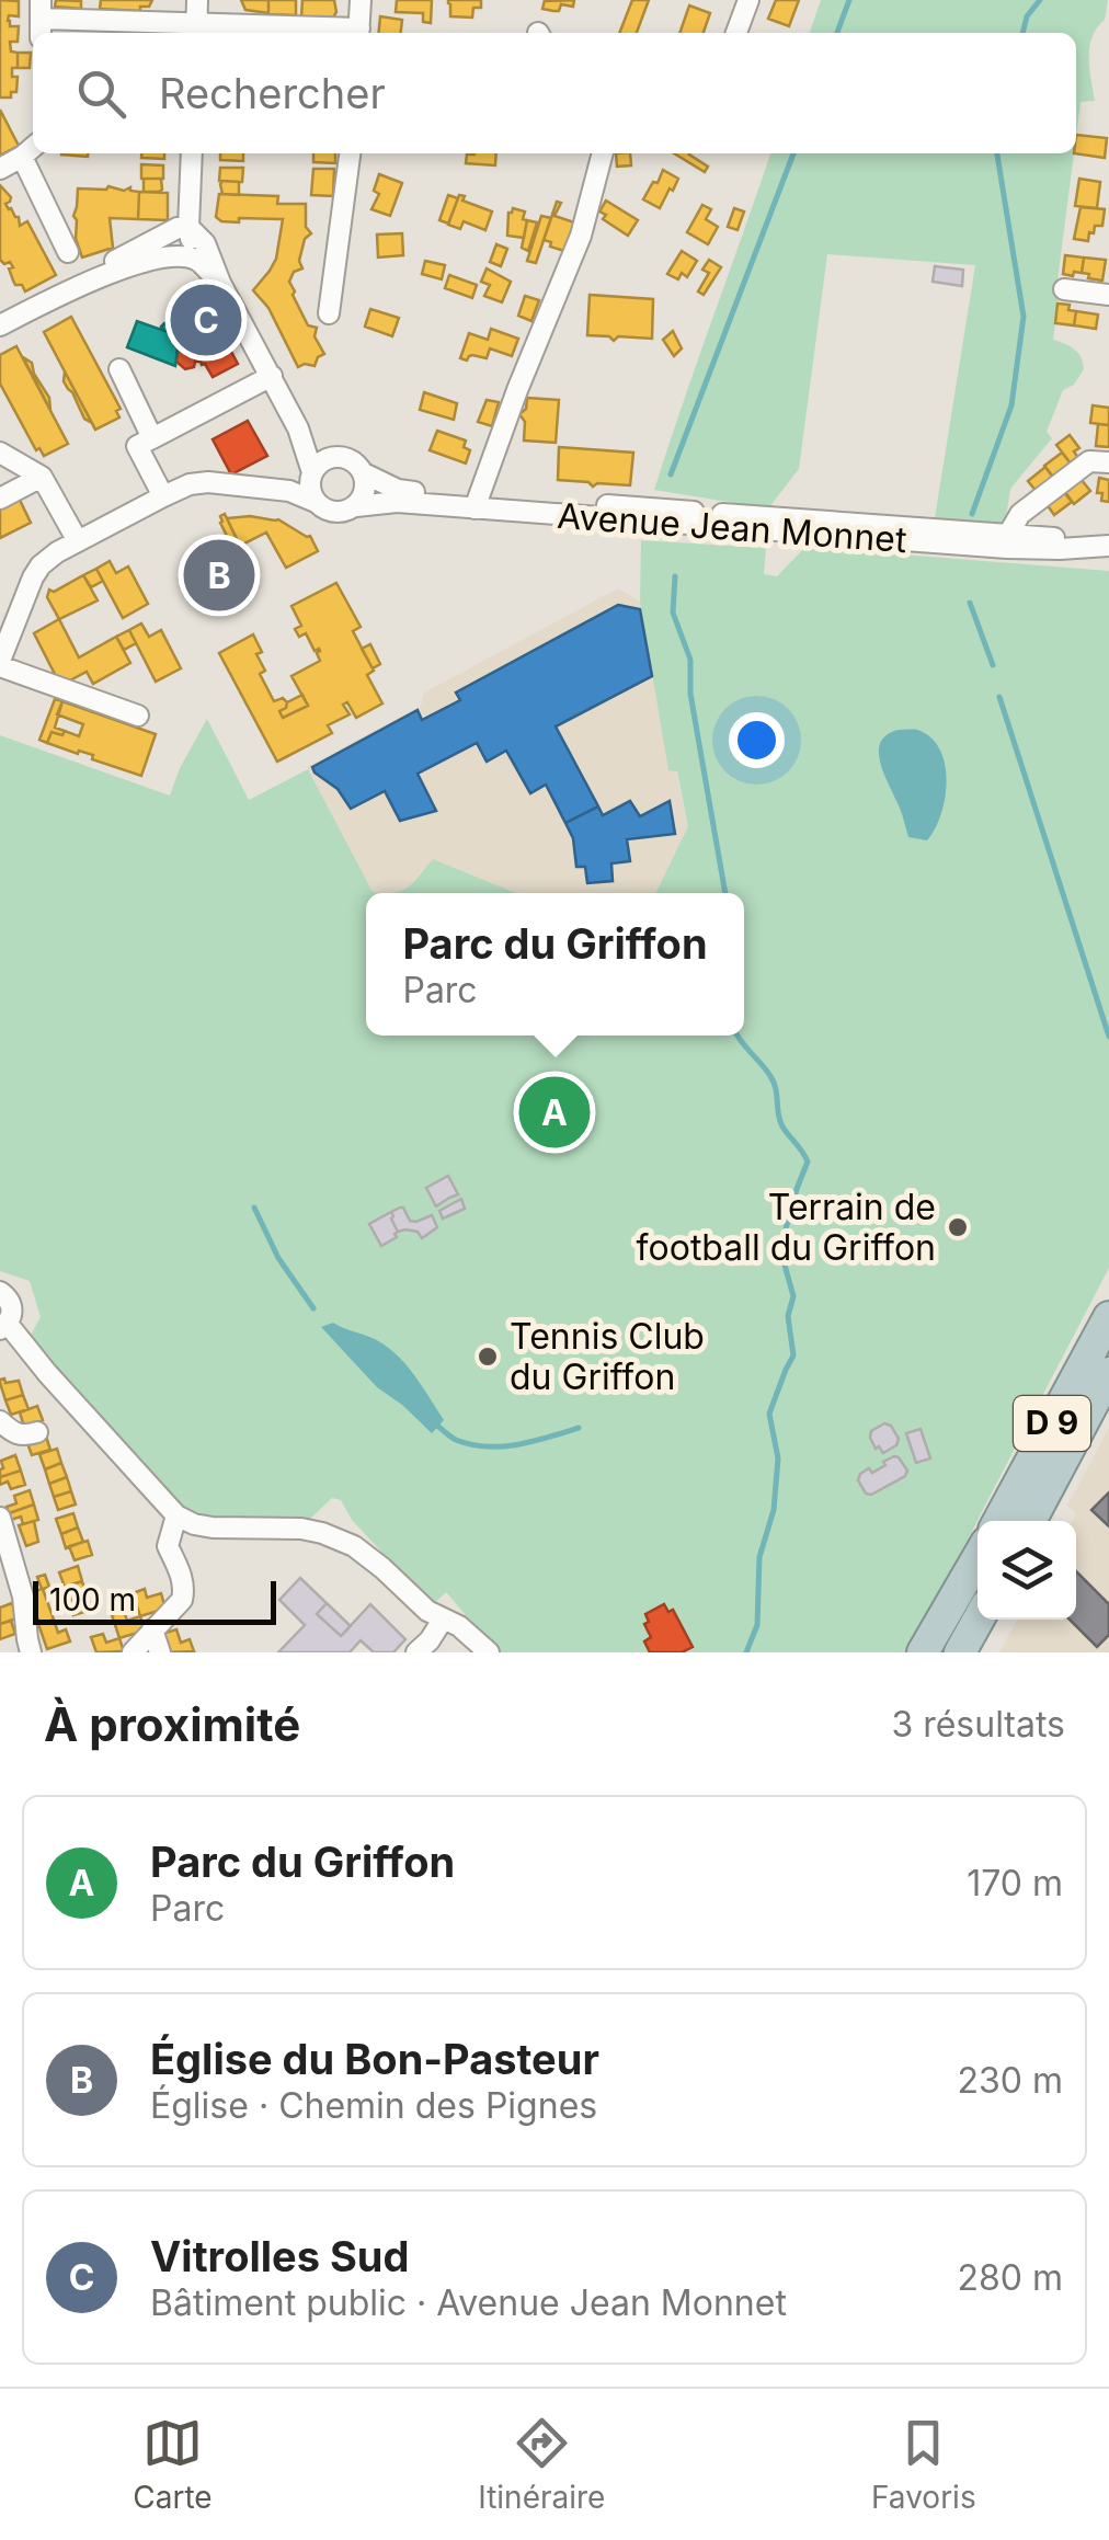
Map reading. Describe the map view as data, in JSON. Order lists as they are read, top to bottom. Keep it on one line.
{"streets":{"highway":["D 9"],"street":["Avenue Jean Monnet"]},"places":["Terrain de football du Griffon","Tennis Club du Griffon"],"scale_bar":"100 m","page":{"search":"Rechercher","pins":["C","B","A"],"popup":["Parc du Griffon","Parc"],"scale":"100 m","heading":["À proximité","3 résultats"],"list":[{"mark":"A","name":"Parc du Griffon","note":"Parc","value":"170 m"},{"mark":"B","name":"Église du Bon-Pasteur","note":"Église · Chemin des Pignes","value":"230 m"},{"mark":"C","name":"Vitrolles Sud","note":"Bâtiment public · Avenue Jean Monnet","value":"280 m"}],"nav":["Carte","Itinéraire","Favoris"]}}
